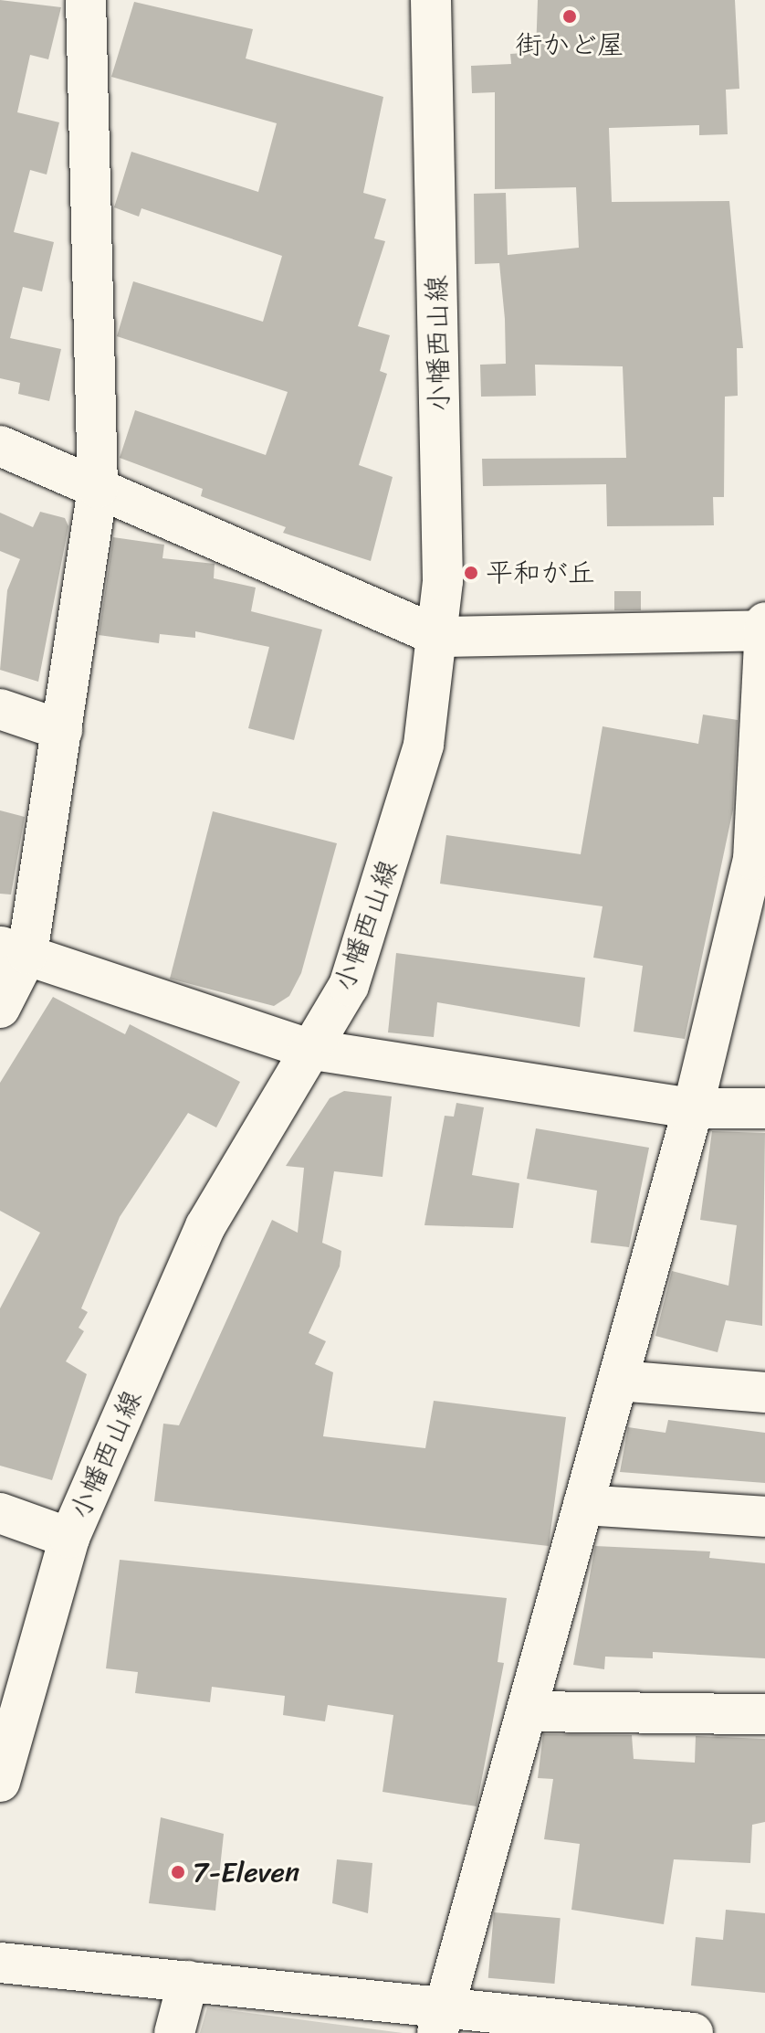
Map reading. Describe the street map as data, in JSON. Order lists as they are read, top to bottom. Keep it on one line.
{"streets":{"street":["小幡西山線"]},"places":["街かど屋","平和が丘","7-Eleven"]}
